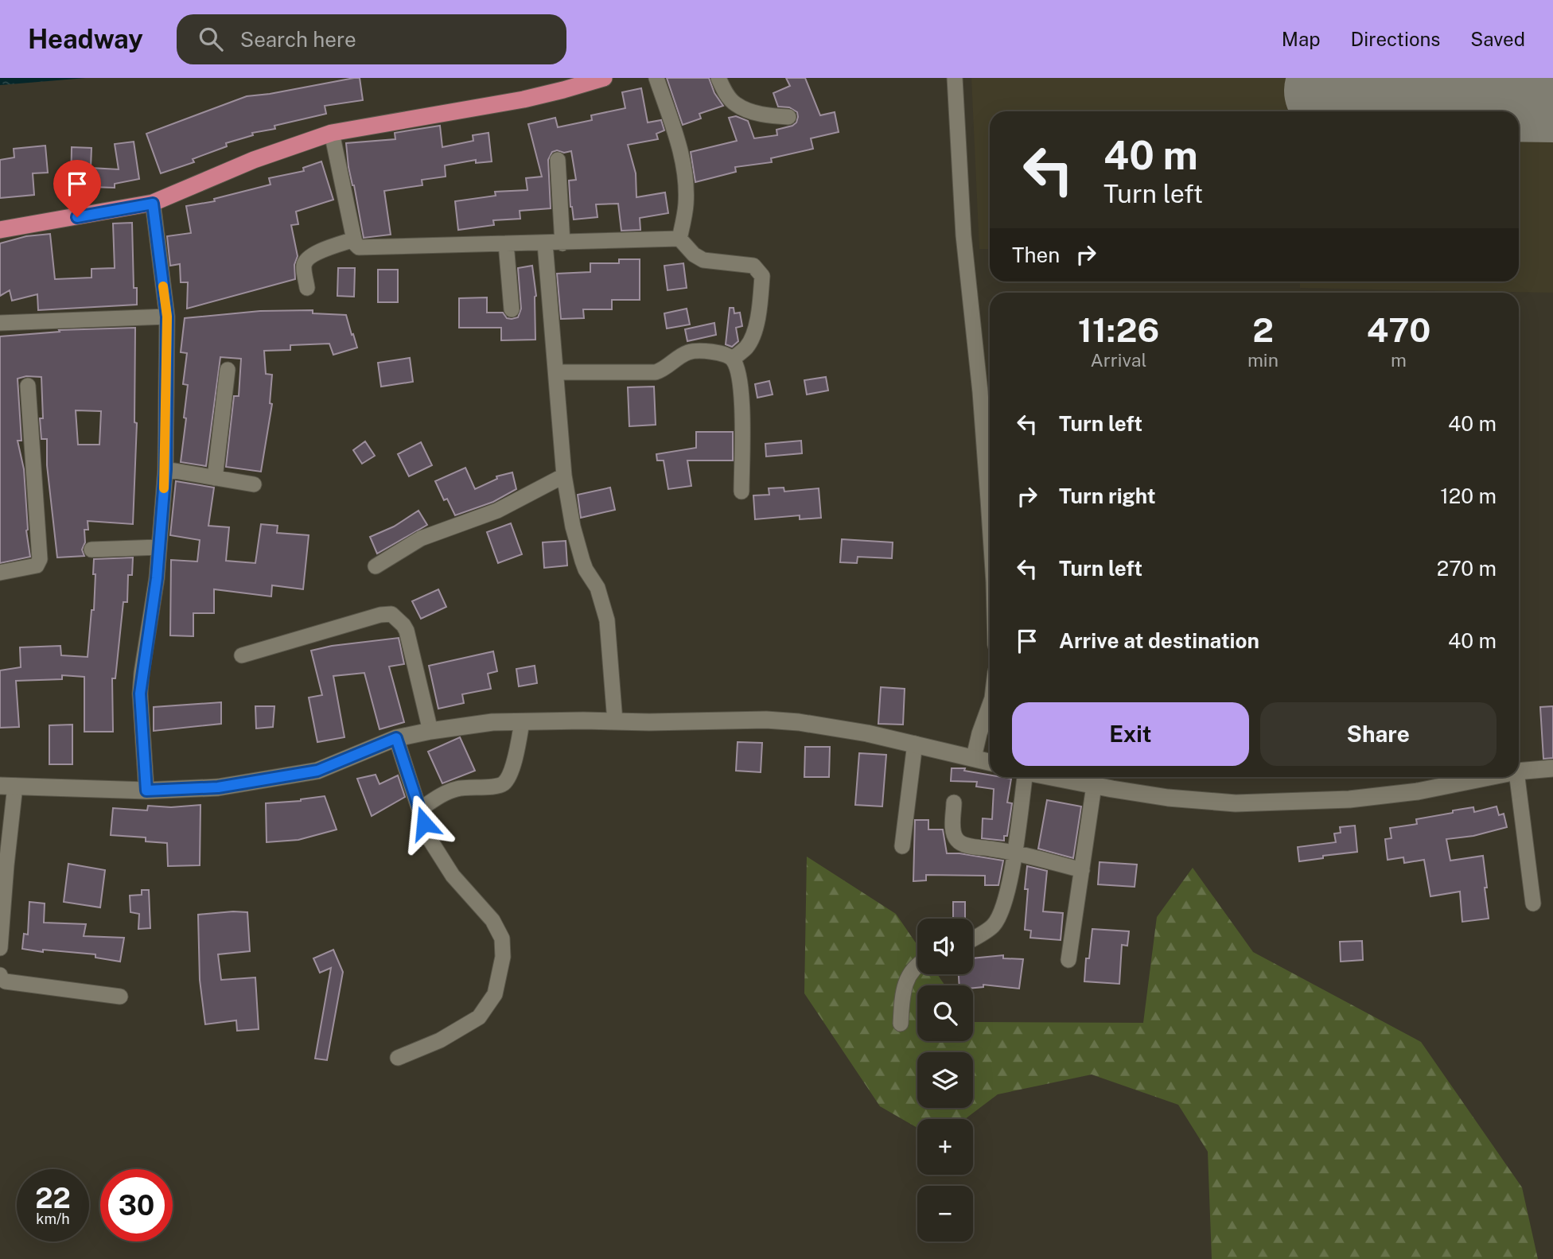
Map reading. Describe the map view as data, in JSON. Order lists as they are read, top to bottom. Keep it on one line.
{"page":{"header":"Headway","search":"Search here","nav":["Map","Directions","Saved"],"turn":["40 m","Turn left"],"then":"Then","eta":["11:26","Arrival","2","min","470","m"],"list":[{"name":"Turn left","value":"40 m"},{"name":"Turn right","value":"120 m"},{"name":"Turn left","value":"270 m"},{"name":"Arrive at destination","value":"40 m"}],"buttons":["Exit","Share"],"map_buttons":["+","−"],"speed":"22 km/h","limit":"30"}}
